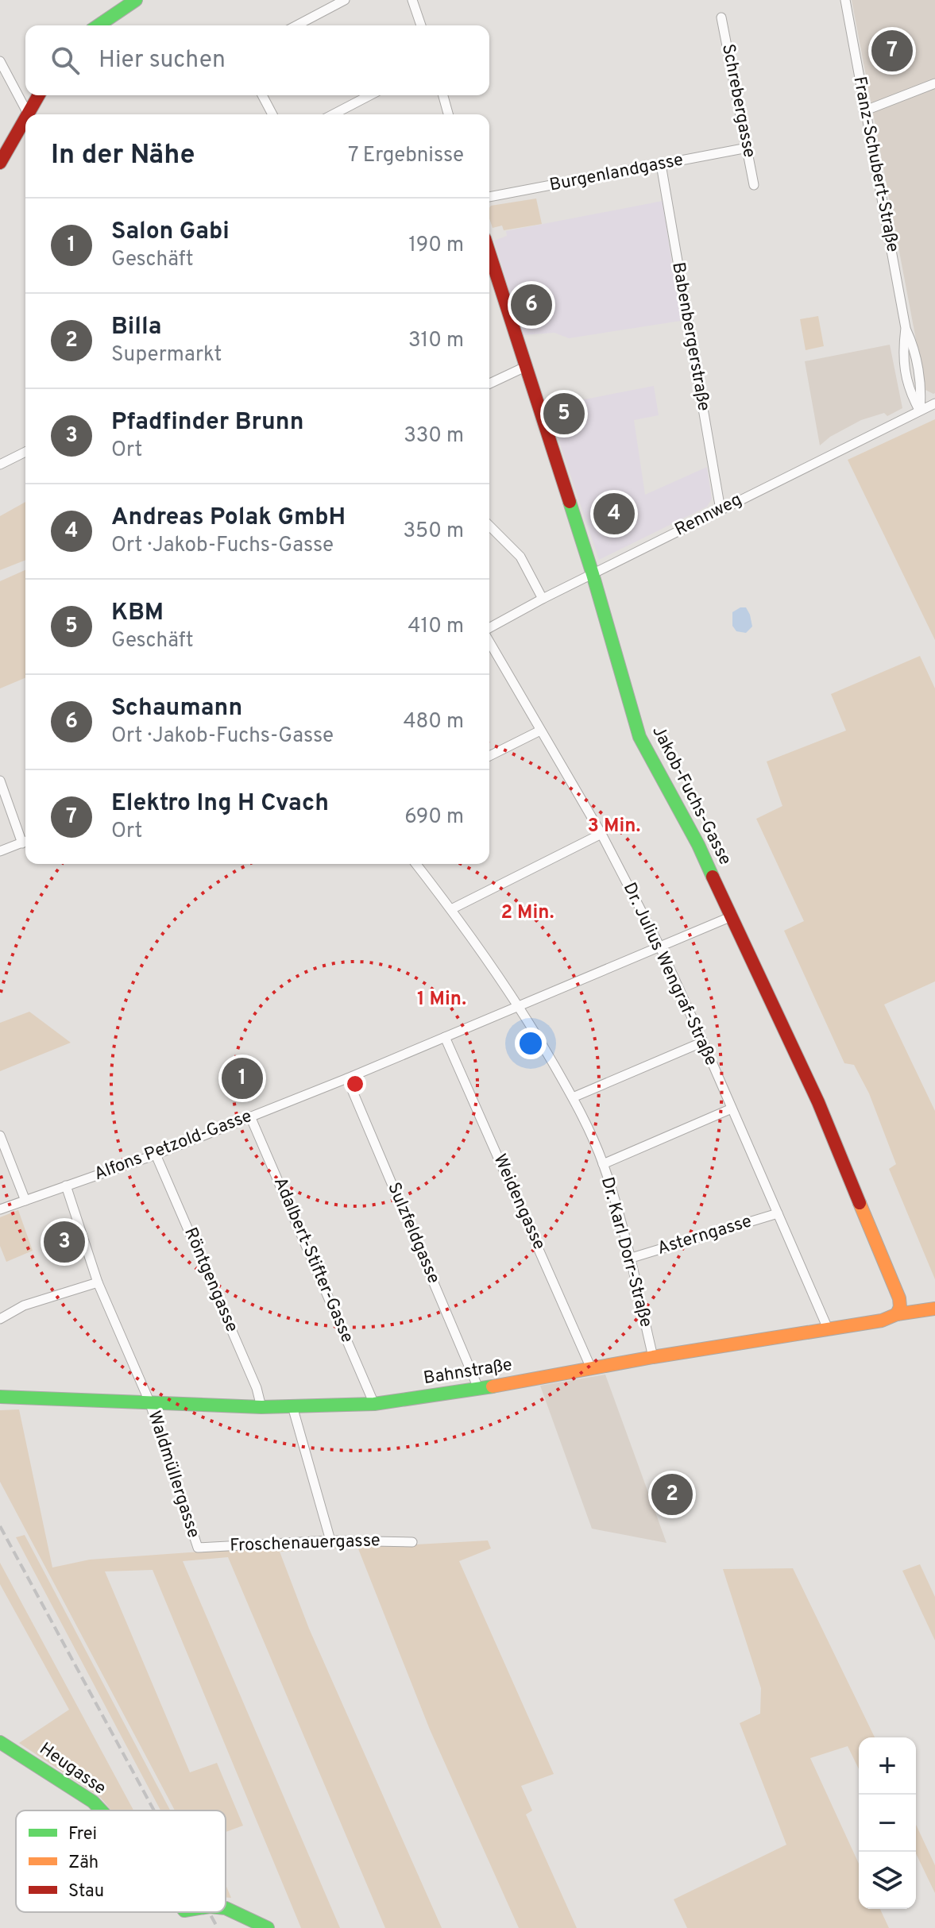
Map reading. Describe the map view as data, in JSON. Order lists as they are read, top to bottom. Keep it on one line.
{"streets":{"street":["Schrebergasse","Franz-Schubert-Straße","Burgenlandgasse","Babenbergerstraße","Rennweg","Jakob-Fuchs-Gasse","Dr. Julius Wengraf-Straße","Alfons Petzold-Gasse","Weidengasse","Sulzfeldgasse","Asterngasse","Dr. Karl Dorr-Straße","Adalbert-Stifter-Gasse","Röntgengasse","Bahnstraße","Waldmüllergasse","Froschenauergasse","Heugasse"]},"crossings":[["Schrebergasse","Burgenlandgasse"],["Franz-Schubert-Straße","Rennweg"],["Burgenlandgasse","Babenbergerstraße"],["Babenbergerstraße","Rennweg"],["Rennweg","Jakob-Fuchs-Gasse"],["Jakob-Fuchs-Gasse","Alfons Petzold-Gasse"],["Jakob-Fuchs-Gasse","Bahnstraße"],["Dr. Julius Wengraf-Straße","Alfons Petzold-Gasse"],["Dr. Julius Wengraf-Straße","Asterngasse"],["Dr. Julius Wengraf-Straße","Bahnstraße"],["Alfons Petzold-Gasse","Weidengasse"],["Alfons Petzold-Gasse","Sulzfeldgasse"],["Alfons Petzold-Gasse","Dr. Karl Dorr-Straße"],["Alfons Petzold-Gasse","Adalbert-Stifter-Gasse"],["Alfons Petzold-Gasse","Röntgengasse"],["Alfons Petzold-Gasse","Waldmüllergasse"],["Weidengasse","Bahnstraße"],["Sulzfeldgasse","Bahnstraße"],["Asterngasse","Dr. Karl Dorr-Straße"],["Dr. Karl Dorr-Straße","Bahnstraße"],["Adalbert-Stifter-Gasse","Bahnstraße"],["Röntgengasse","Bahnstraße"],["Bahnstraße","Waldmüllergasse"],["Waldmüllergasse","Froschenauergasse"]],"legend":["Frei","Zäh","Stau"],"page":{"search":"Hier suchen","pins":["7","6","5","4","1","3","2"],"heading":["In der Nähe","7 Ergebnisse"],"list":[{"mark":"1","name":"Salon Gabi","note":"Geschäft","value":"190 m"},{"mark":"2","name":"Billa","note":"Supermarkt","value":"310 m"},{"mark":"3","name":"Pfadfinder Brunn","note":"Ort","value":"330 m"},{"mark":"4","name":"Andreas Polak GmbH","note":"Ort · Jakob-Fuchs-Gasse","value":"350 m"},{"mark":"5","name":"KBM","note":"Geschäft","value":"410 m"},{"mark":"6","name":"Schaumann","note":"Ort · Jakob-Fuchs-Gasse","value":"480 m"},{"mark":"7","name":"Elektro Ing H Cvach","note":"Ort","value":"690 m"}],"map_buttons":["+","−"]},"rings":["3 Min.","2 Min.","1 Min."]}
